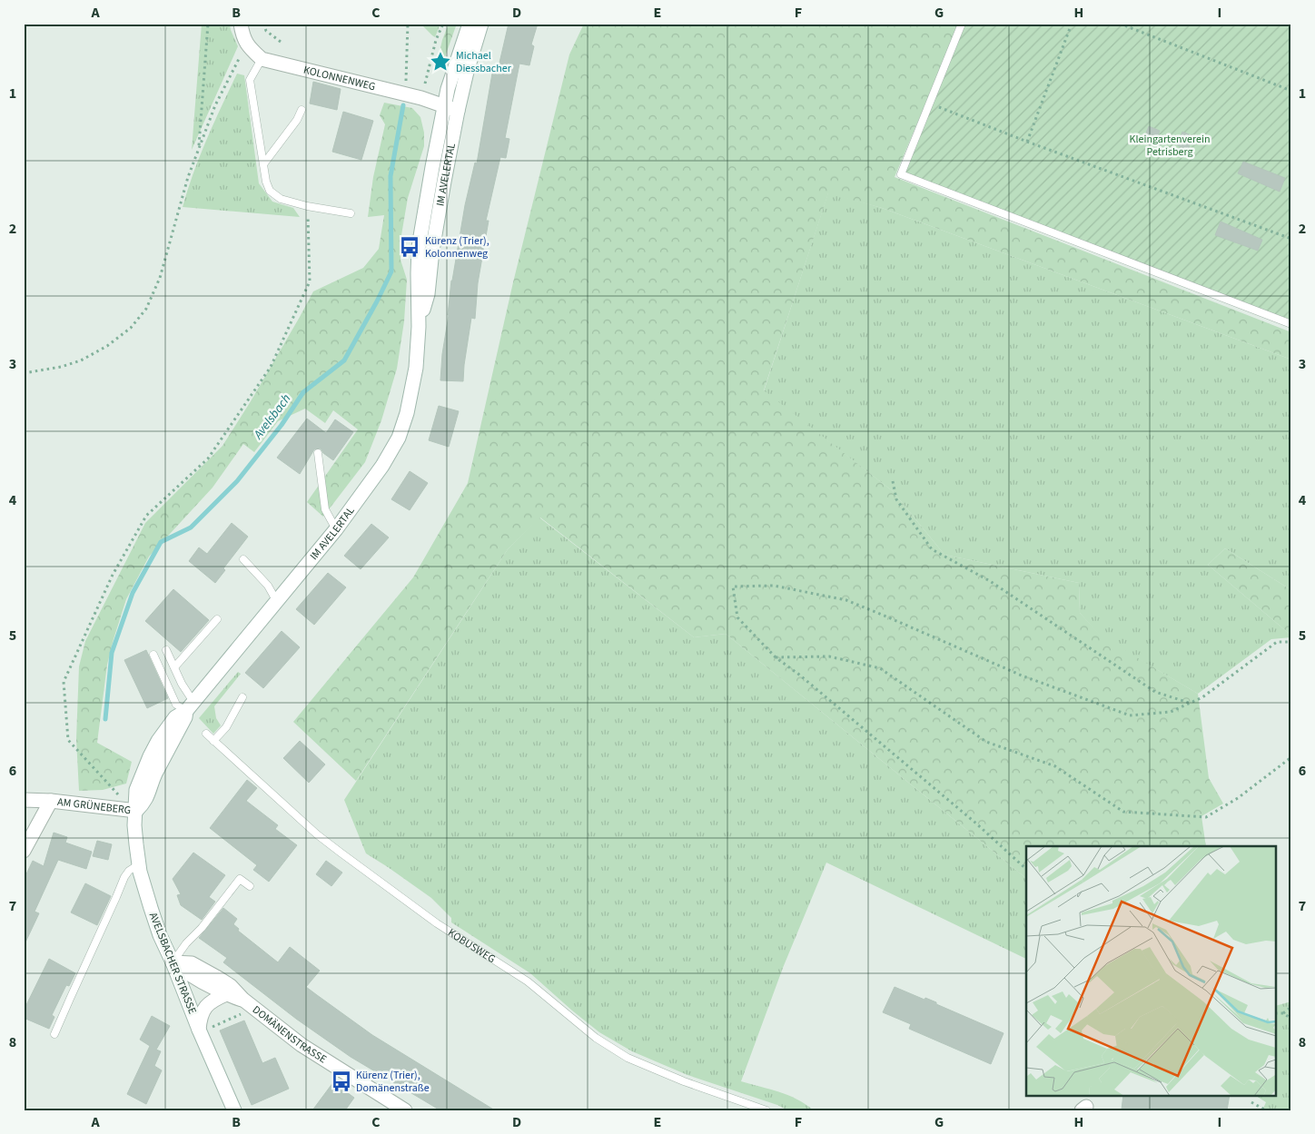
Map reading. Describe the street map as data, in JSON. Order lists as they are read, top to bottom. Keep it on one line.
{"streets":{"main road":["KOLONNENWEG","IM AVELERTAL","AM GRÜNEBERG","AVELSBACHER STRASSE","DOMÄNENSTRASSE"],"lane":["KOBUSWEG"]},"crossings":[["KOLONNENWEG","IM AVELERTAL"],["IM AVELERTAL","AM GRÜNEBERG"],["IM AVELERTAL","AVELSBACHER STRASSE"],["AM GRÜNEBERG","AVELSBACHER STRASSE"],["AVELSBACHER STRASSE","DOMÄNENSTRASSE"]],"water":["Avelsbach"],"parks":["Kleingartenverein Petrisberg"],"places":{"place":["Michael Diessbacher"],"bus stop":["Kürenz (Trier), Kolonnenweg","Kürenz (Trier), Domänenstraße"]},"grid":{"columns":["A","B","C","D","E","F","G","H","I"],"rows":["1","2","3","4","5","6","7","8"]}}
